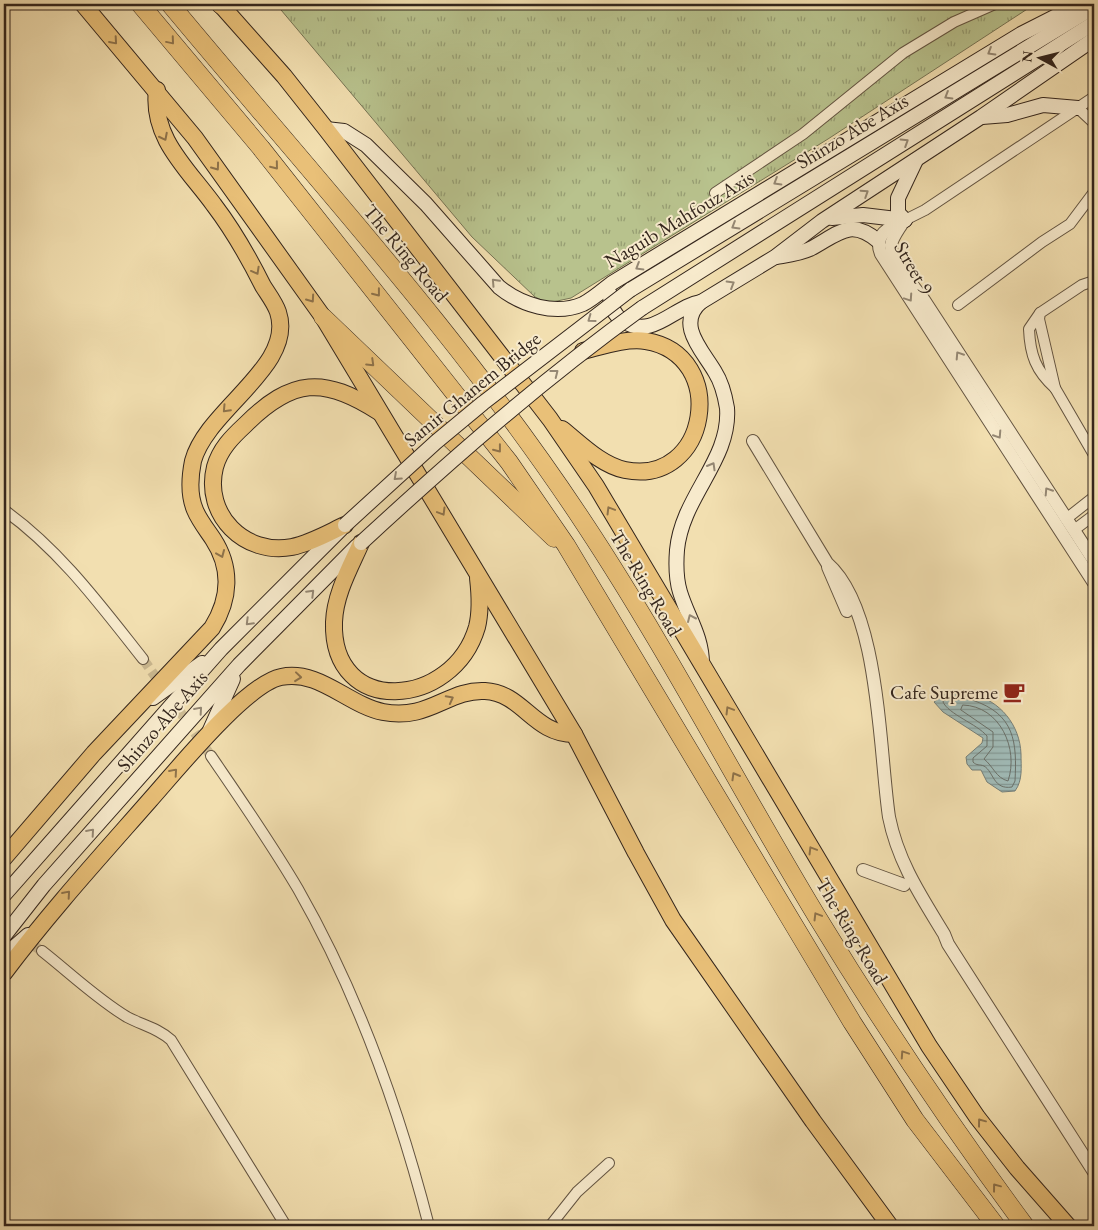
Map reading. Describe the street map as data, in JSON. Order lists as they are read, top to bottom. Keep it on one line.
{"streets":{"highway":["The Ring Road"],"main road":["Shinzo Abe Axis","Naguib Mahfouz Axis","Samir Ghanem Bridge"],"street":["Street 9"]},"crossings":[["Shinzo Abe Axis","Samir Ghanem Bridge"],["Naguib Mahfouz Axis","The Ring Road"]],"places":{"cafe":["Cafe Supreme"]},"north":"left"}
